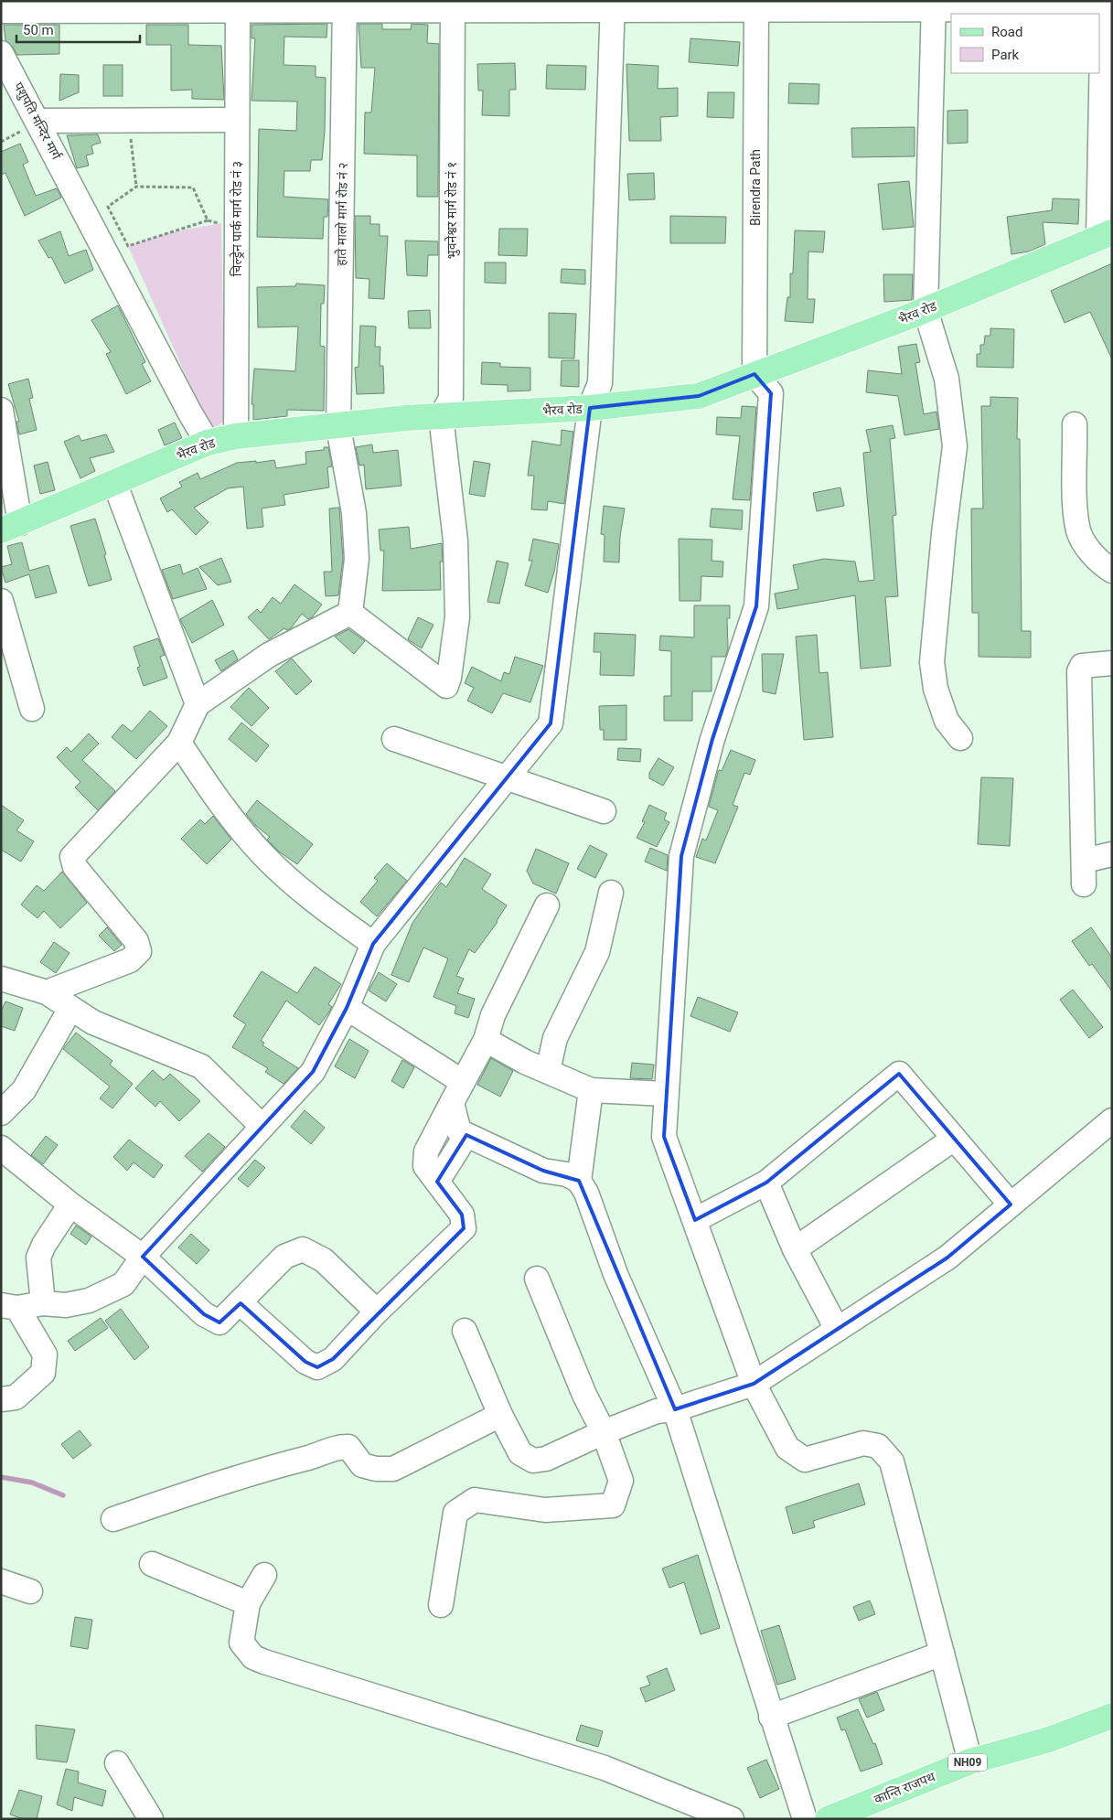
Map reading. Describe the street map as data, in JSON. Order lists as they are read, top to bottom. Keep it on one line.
{"streets":{"main road":["भैरव रोड","NH09","कान्ति राजपथ"],"street":["पशुपति मन्दिर मार्ग","Birendra Path","भुवनेश्वर मार्ग रोड नं १","हाते मालो मार्ग रोड नं २","चिल्ड्रेन पार्क मार्ग रोड नं ३"]},"crossings":[["पशुपति मन्दिर मार्ग","भैरव रोड"],["Birendra Path","भैरव रोड"],["भुवनेश्वर मार्ग रोड नं १","भैरव रोड"],["हाते मालो मार्ग रोड नं २","भैरव रोड"],["चिल्ड्रेन पार्क मार्ग रोड नं ३","भैरव रोड"]],"legend":["Road","Park"],"scale_bar":"50 m"}
